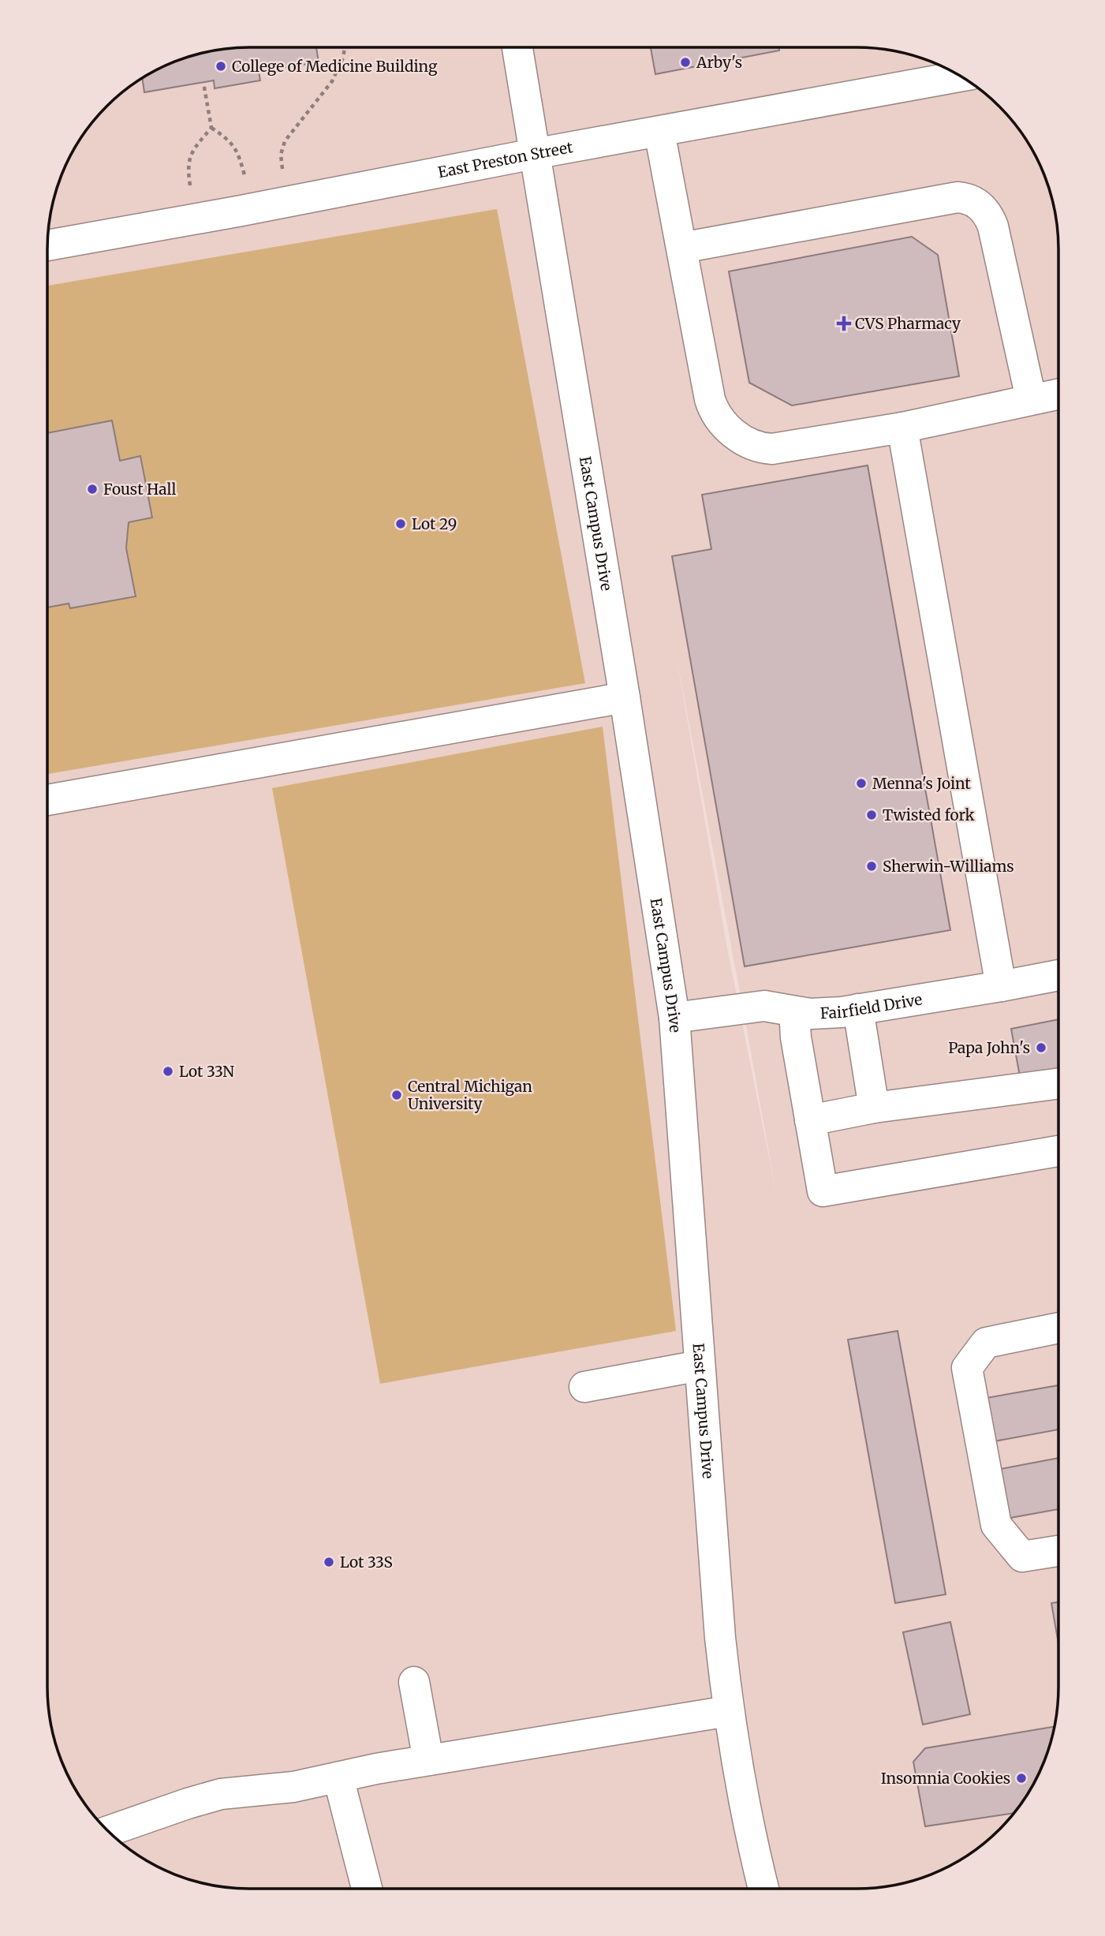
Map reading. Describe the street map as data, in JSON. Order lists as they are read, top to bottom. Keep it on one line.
{"streets":{"street":["East Preston Street","East Campus Drive","Fairfield Drive"]},"crossings":[["East Preston Street","East Campus Drive"],["East Campus Drive","Fairfield Drive"]],"places":{"other":["Arby's","College of Medicine Building","Foust Hall","Lot 29","Menna's Joint","Twisted fork","Sherwin-Williams","Papa John's","Lot 33N","Central Michigan University","Lot 33S","Insomnia Cookies"],"health":["CVS Pharmacy"]}}
